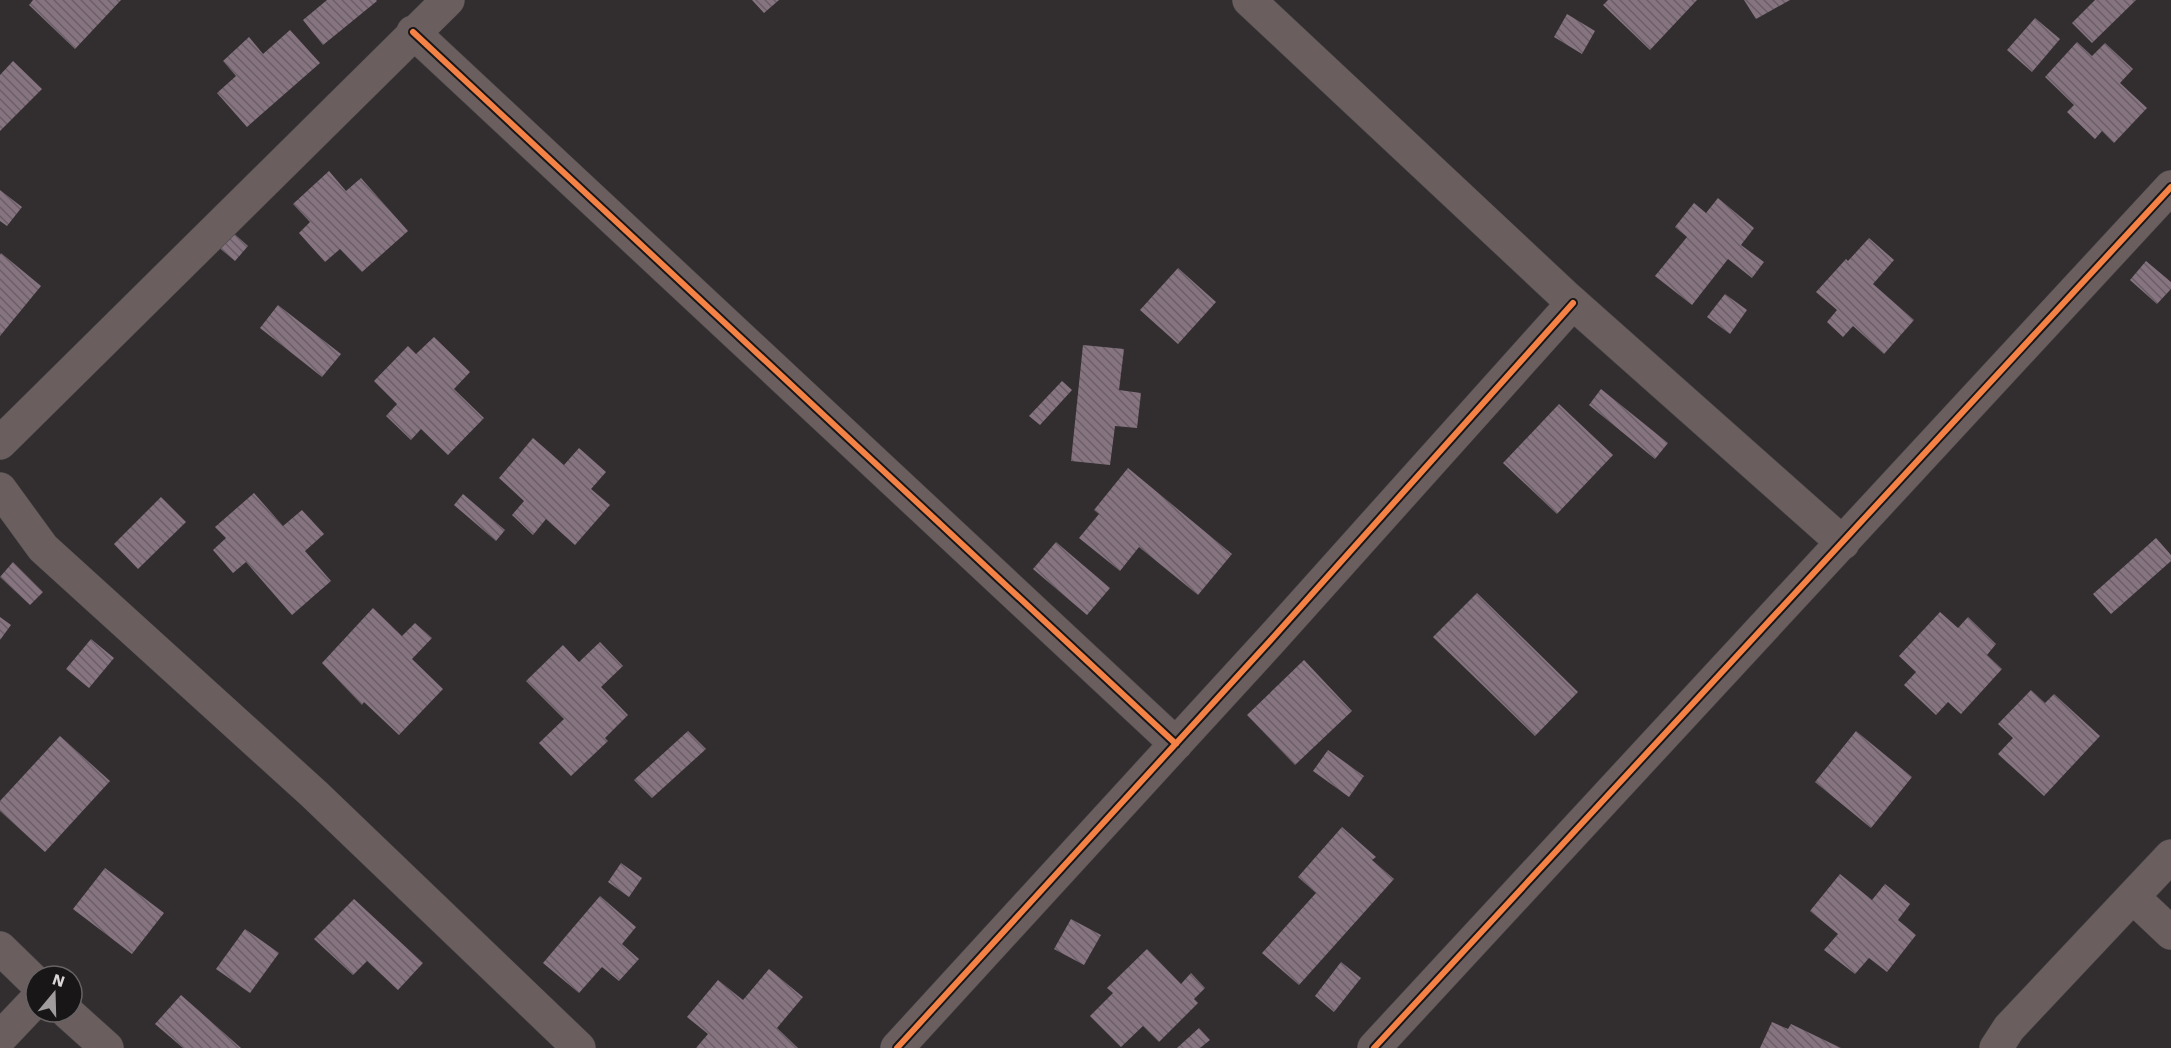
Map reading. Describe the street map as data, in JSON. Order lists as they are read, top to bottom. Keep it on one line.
{"north":"top"}
